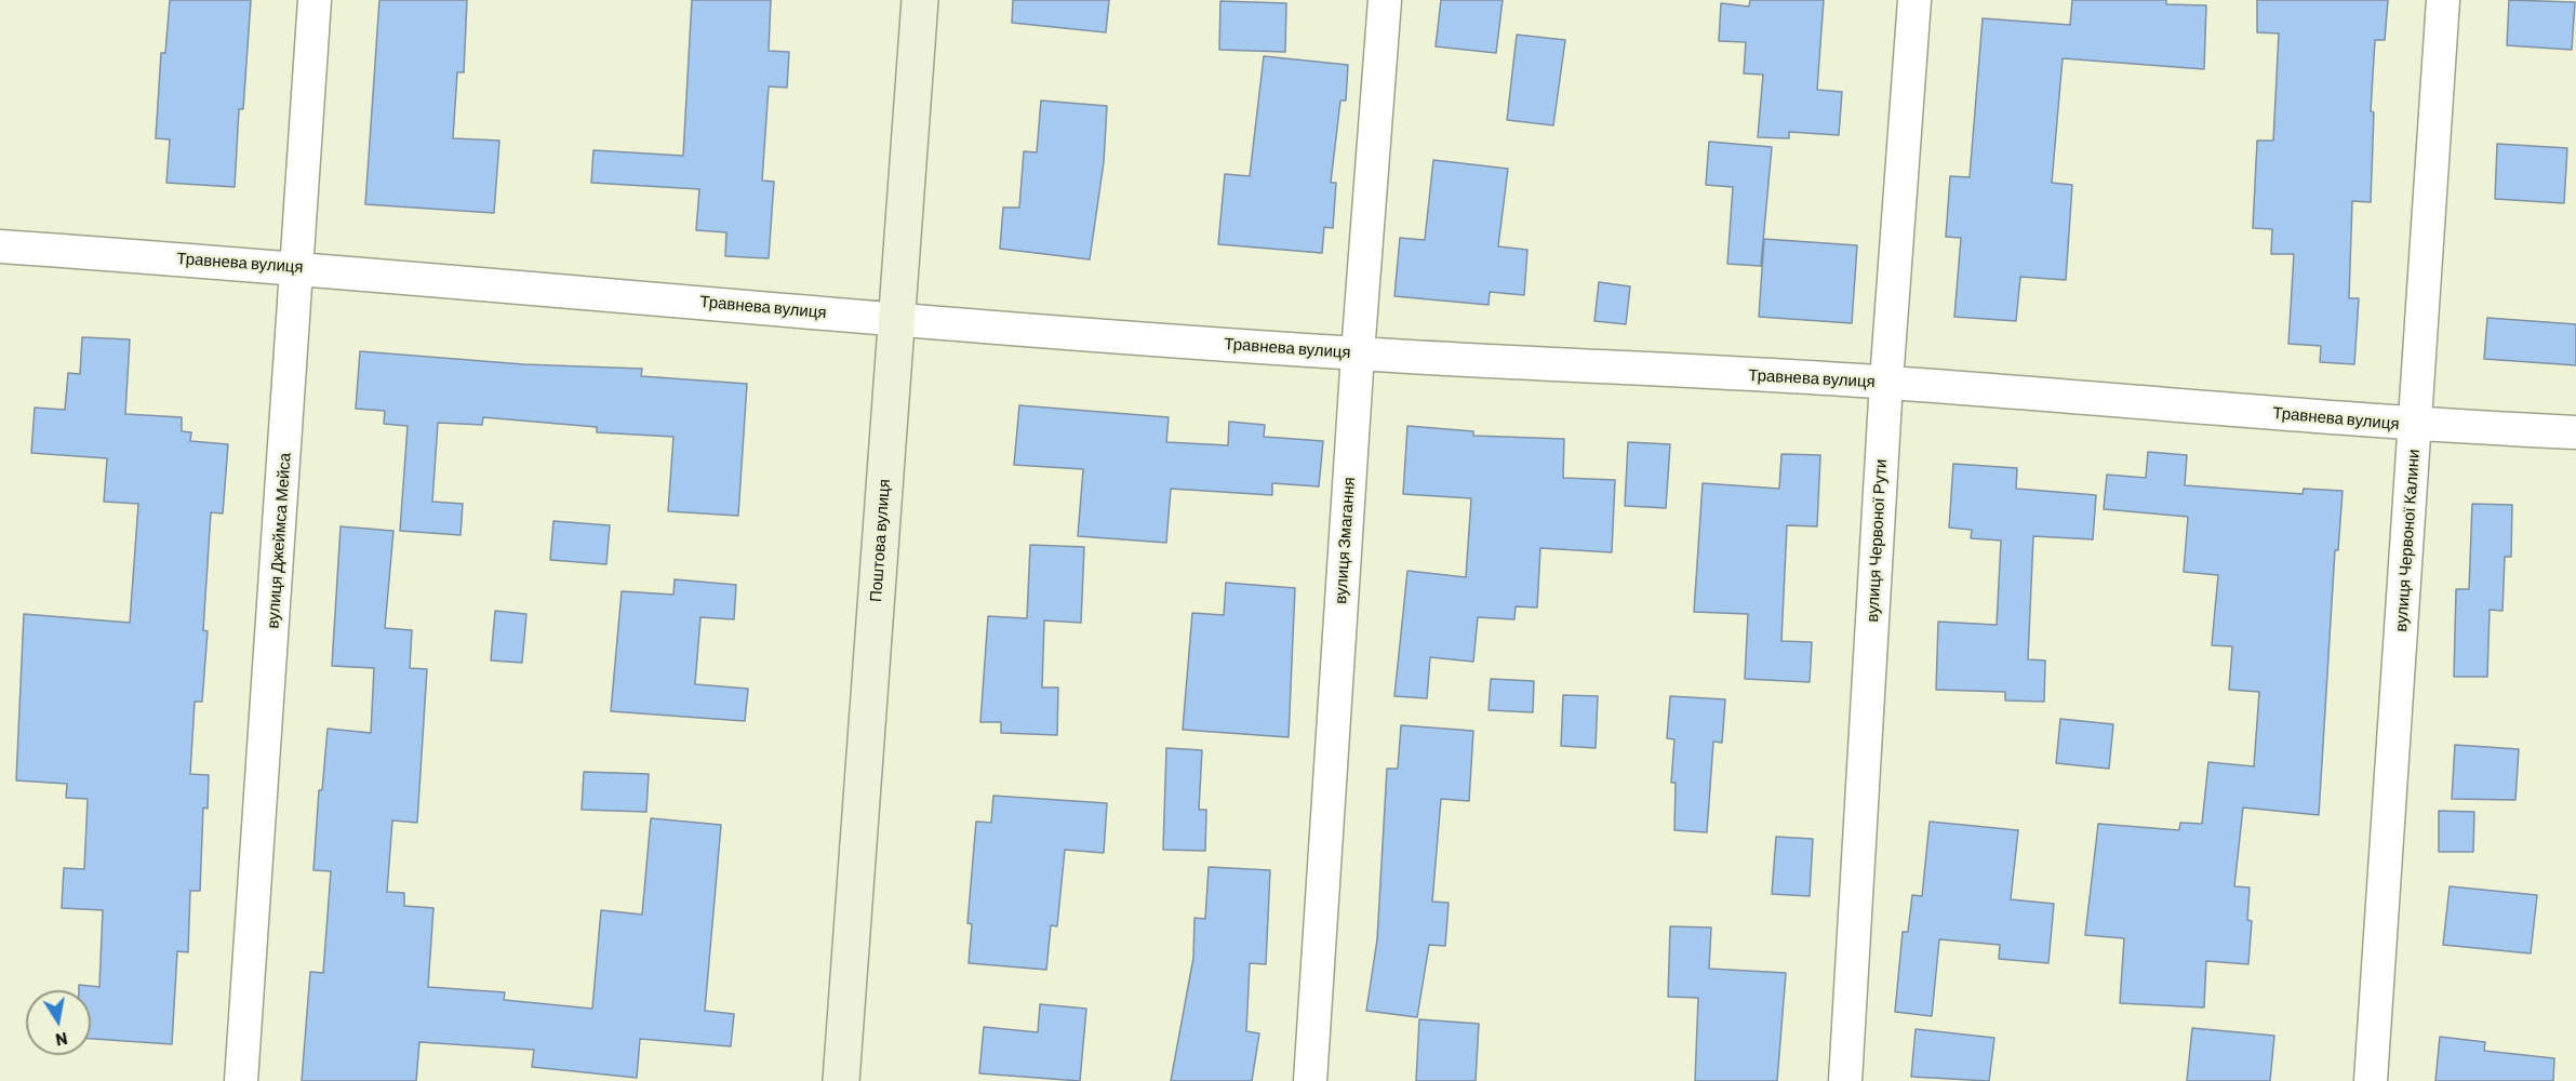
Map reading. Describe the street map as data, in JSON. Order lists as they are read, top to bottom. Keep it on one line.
{"streets":{"street":["Травнева вулиця","вулиця Джеймса Мейса","Поштова вулиця","вулиця Змагання","вулиця Червоної Рути","вулиця Червоної Калини"]},"crossings":[["Травнева вулиця","вулиця Джеймса Мейса"],["Травнева вулиця","Поштова вулиця"],["Травнева вулиця","вулиця Змагання"],["Травнева вулиця","вулиця Червоної Рути"],["Травнева вулиця","вулиця Червоної Калини"]],"north":"bottom"}
